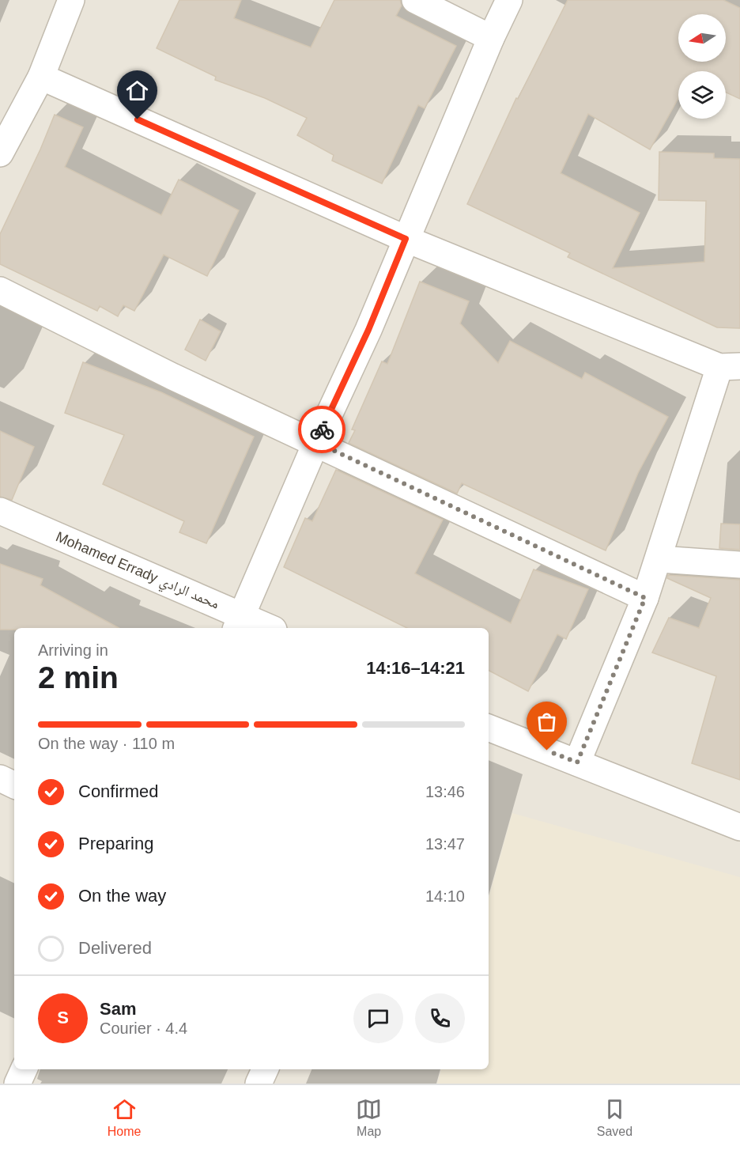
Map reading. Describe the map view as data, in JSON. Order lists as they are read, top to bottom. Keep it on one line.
{"streets":{"street":["Mohamed Errady محمد الرادي"]},"north":"left","page":{"heading":["2 min","Arriving in","14:16–14:21"],"panel":["Sam","Courier · 4.4"],"bar":"On the way · 110 m","list":[["Confirmed","13:46"],["Preparing","13:47"],["On the way","14:10"],"Delivered"],"round":"S","tabs":["Home","Map","Saved"]}}
